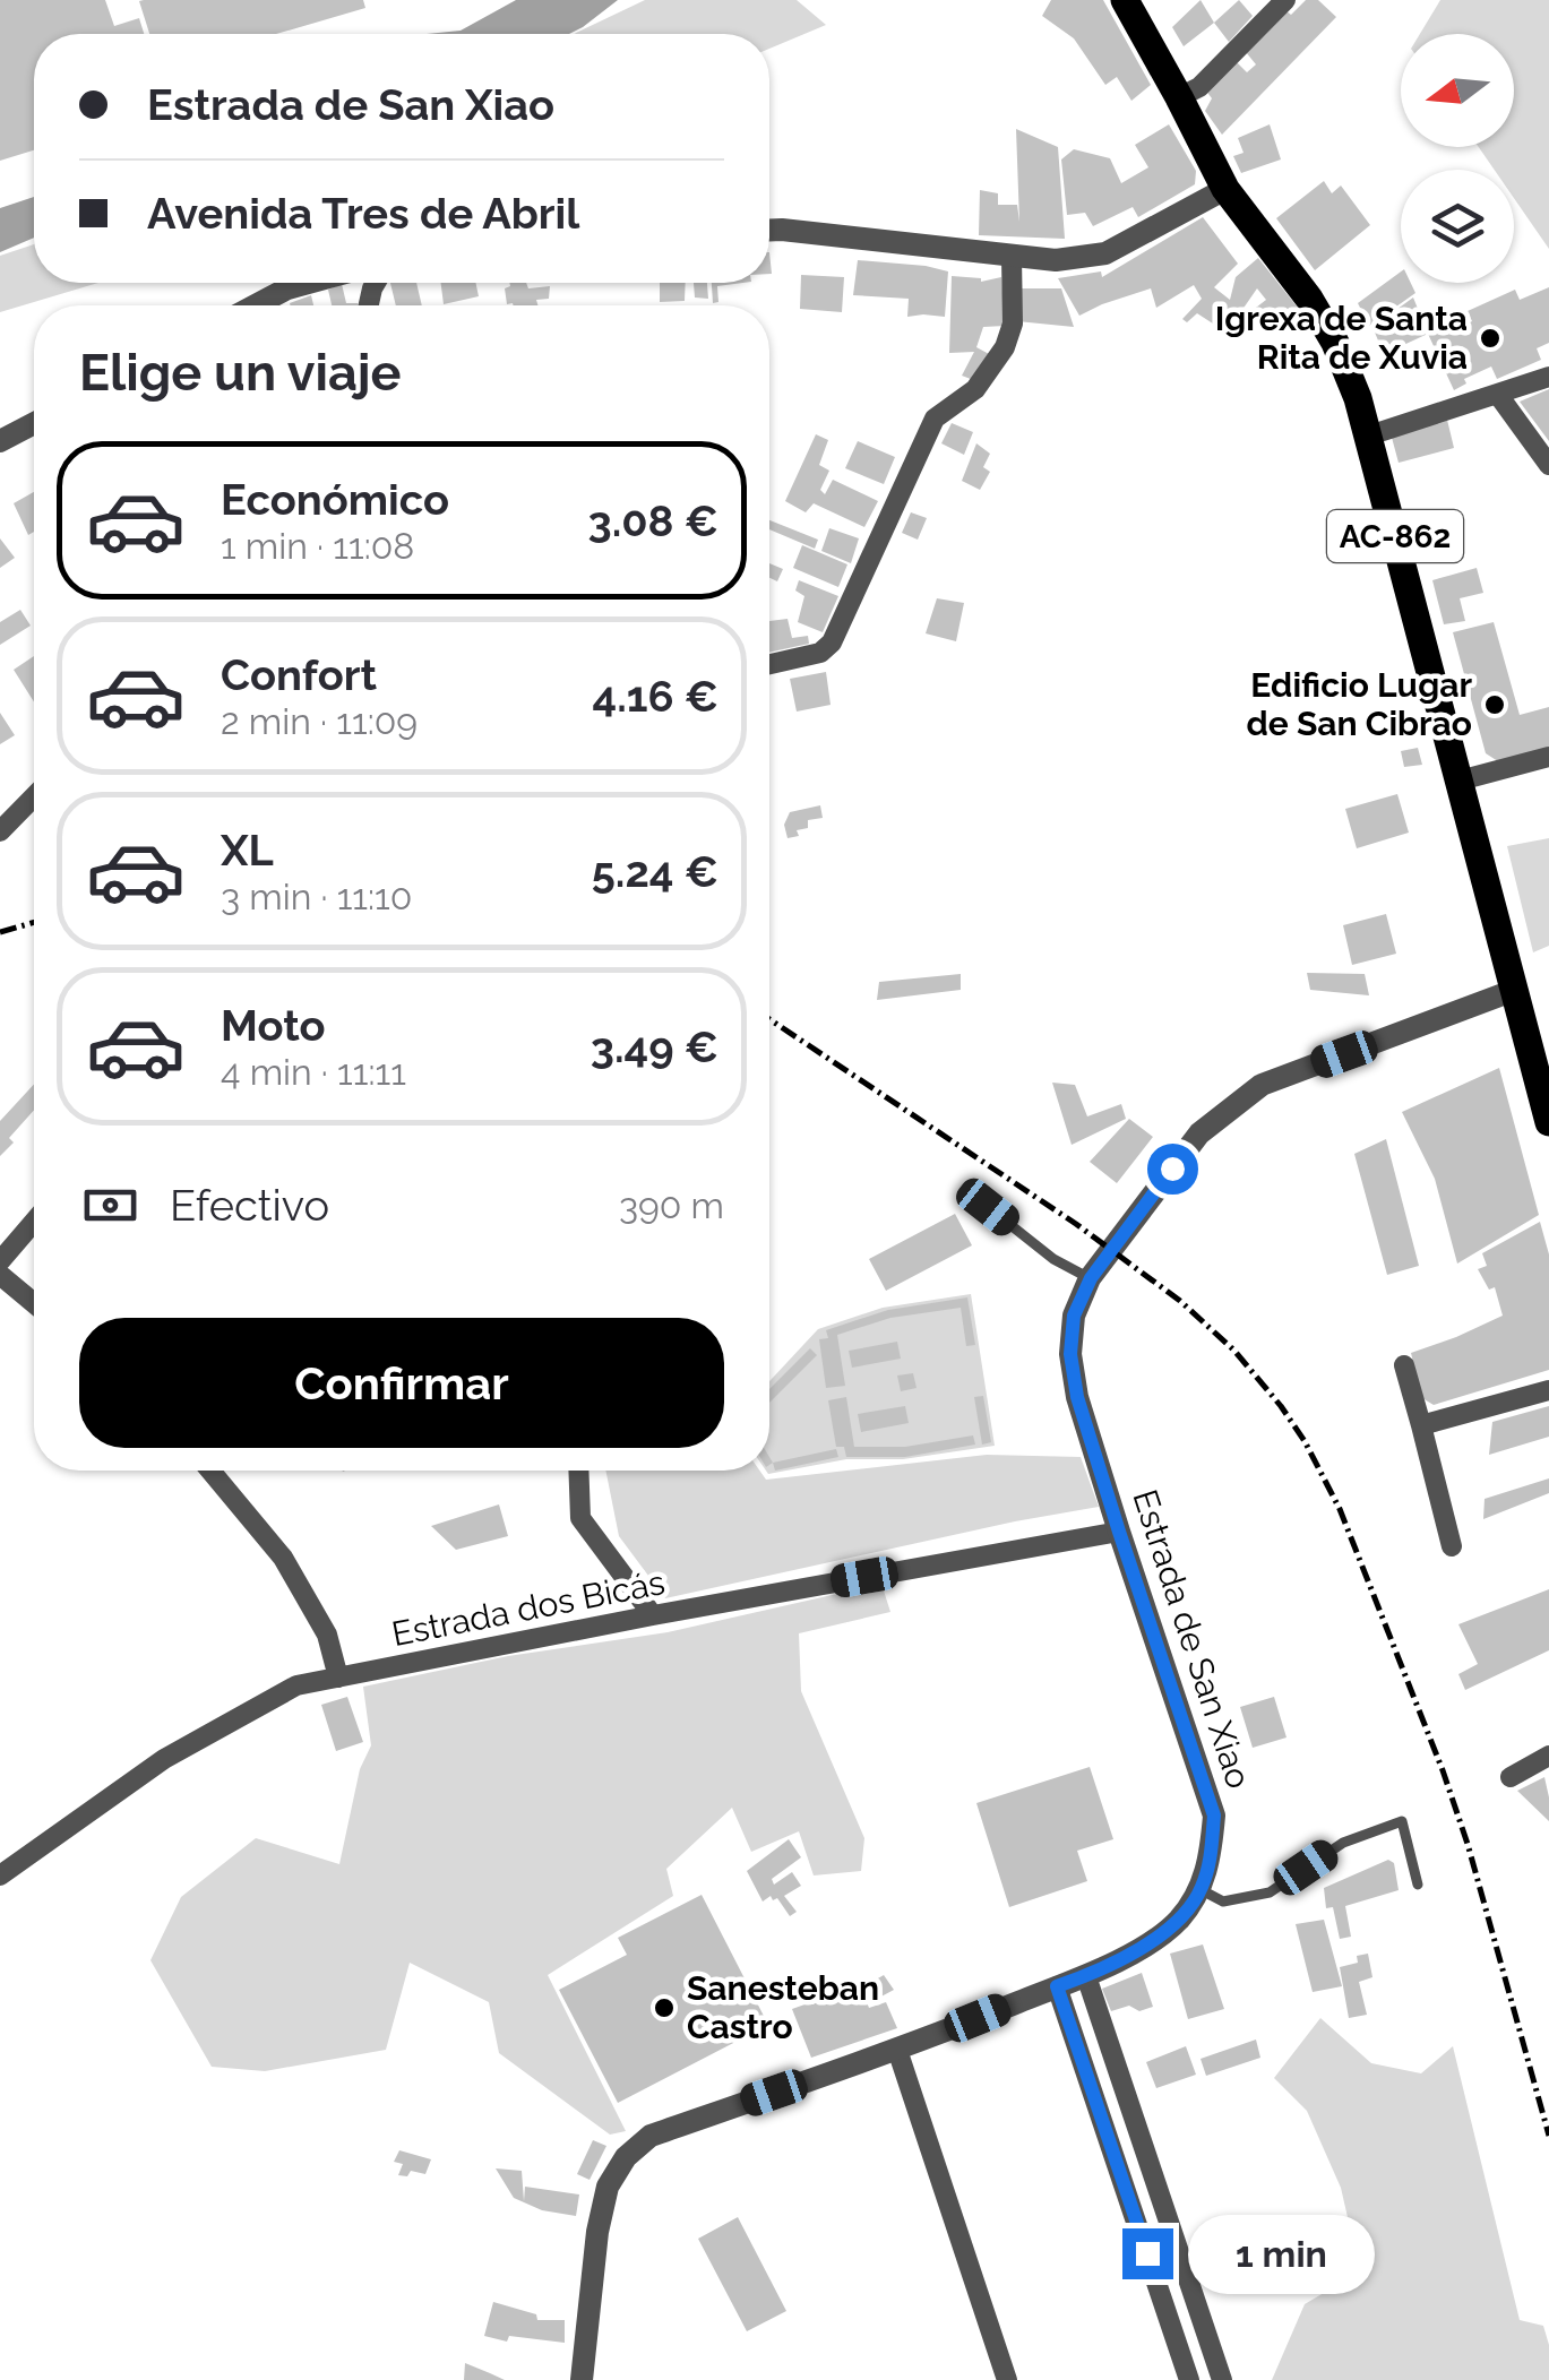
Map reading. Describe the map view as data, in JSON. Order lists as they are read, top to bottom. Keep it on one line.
{"streets":{"main road":["AC-862"],"street":["Estrada dos Bicás","Estrada de San Xiao"]},"crossings":[["AC-862","Estrada de San Xiao"],["Estrada dos Bicás","Estrada de San Xiao"]],"places":["Igrexa de Santa Rita de Xuvia","Edificio Lugar de San Cibrao","Sanesteban Castro"],"north":"left","page":{"banner":["Estrada de San Xiao","Avenida Tres de Abril"],"heading":"Elige un viaje","list":[{"name":"Económico","note":"1 min · 11:08","value":"3.08 €"},{"name":"Confort","note":"2 min · 11:09","value":"4.16 €"},{"name":"XL","note":"3 min · 11:10","value":"5.24 €"},{"name":"Moto","note":"4 min · 11:11","value":"3.49 €"}],"pay":["Efectivo","390 m"],"buttons":"Confirmar","bubble":"1 min"}}
